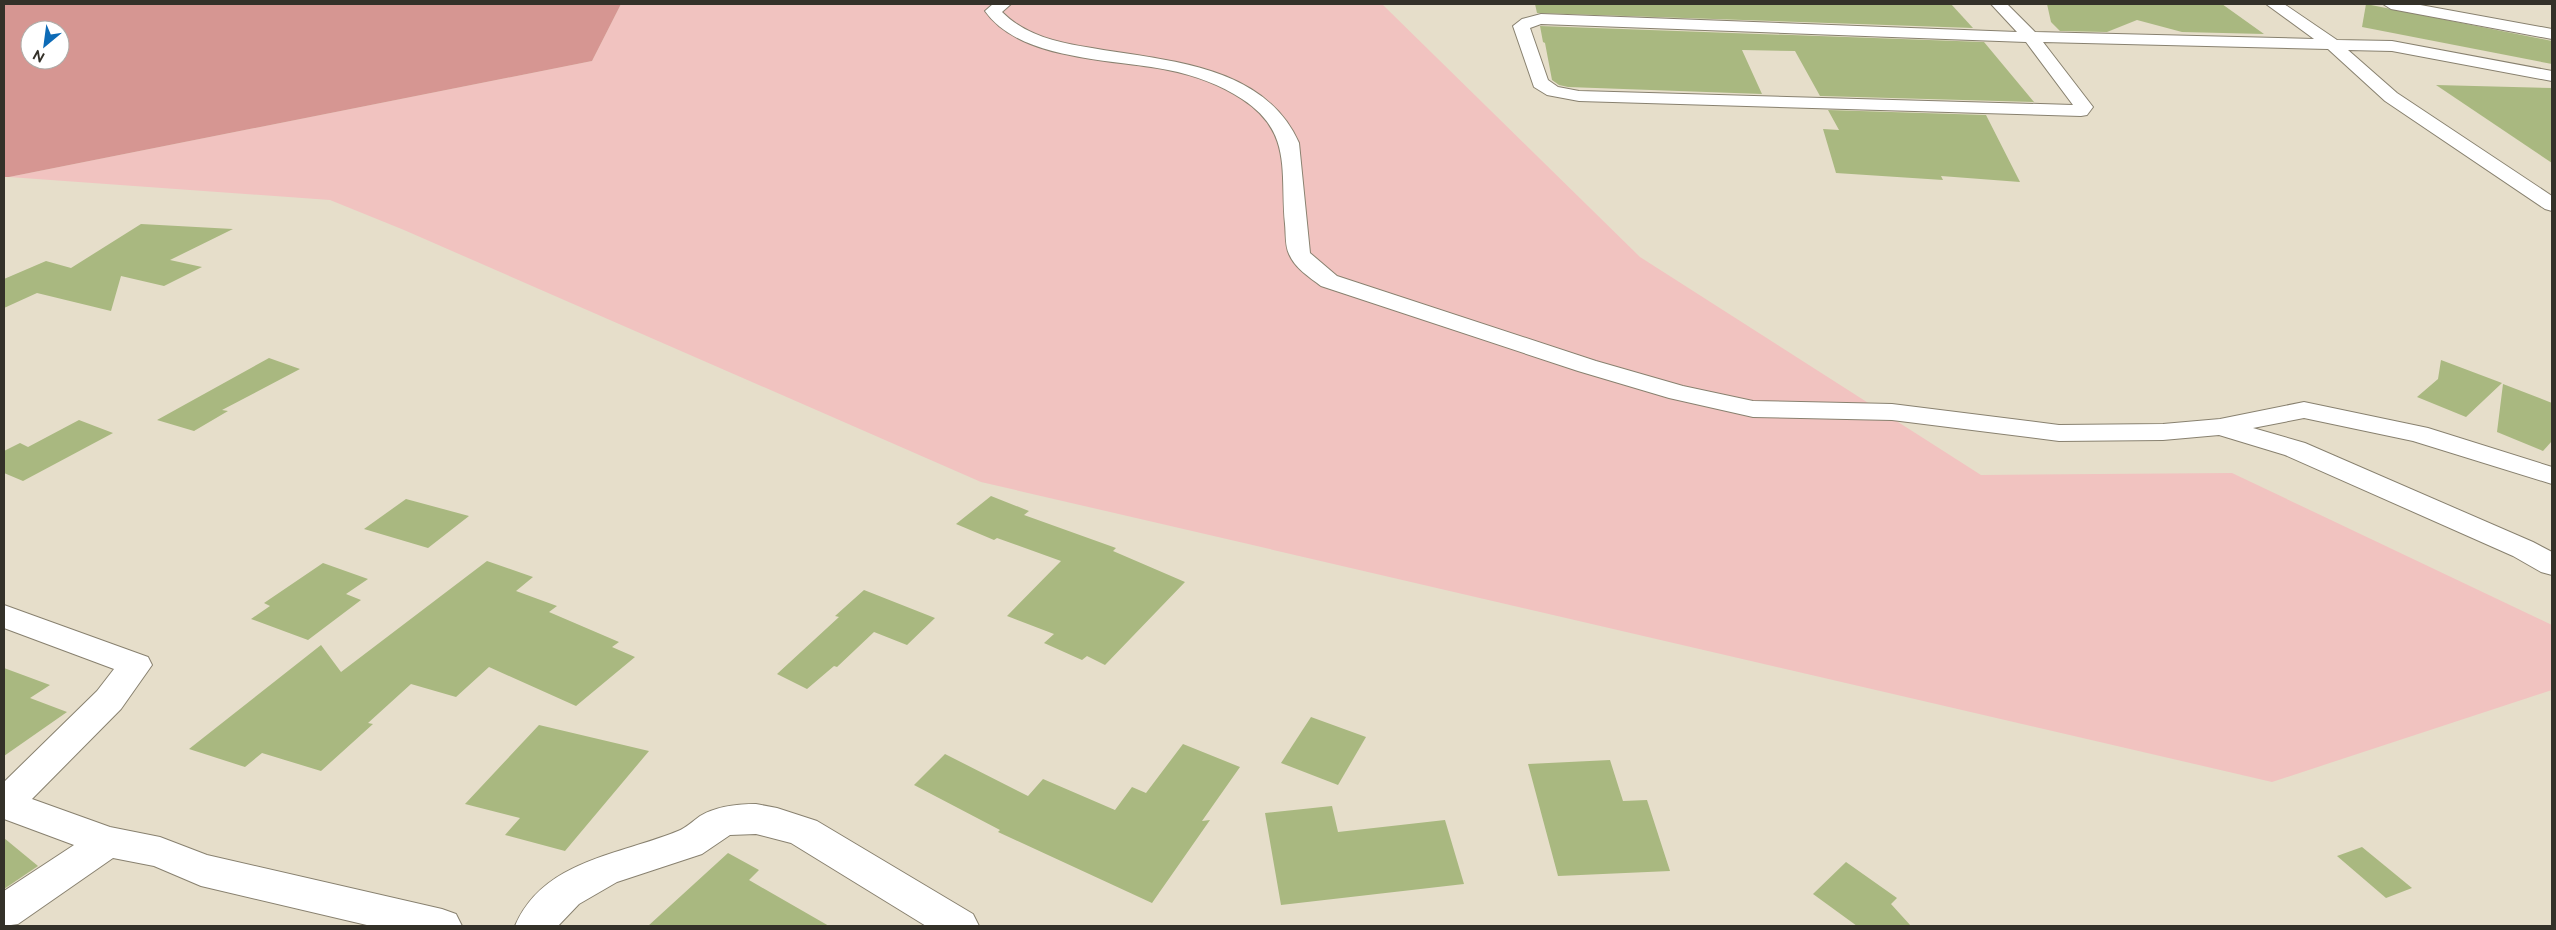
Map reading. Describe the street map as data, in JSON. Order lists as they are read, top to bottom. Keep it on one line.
{"north":"bottom left"}
